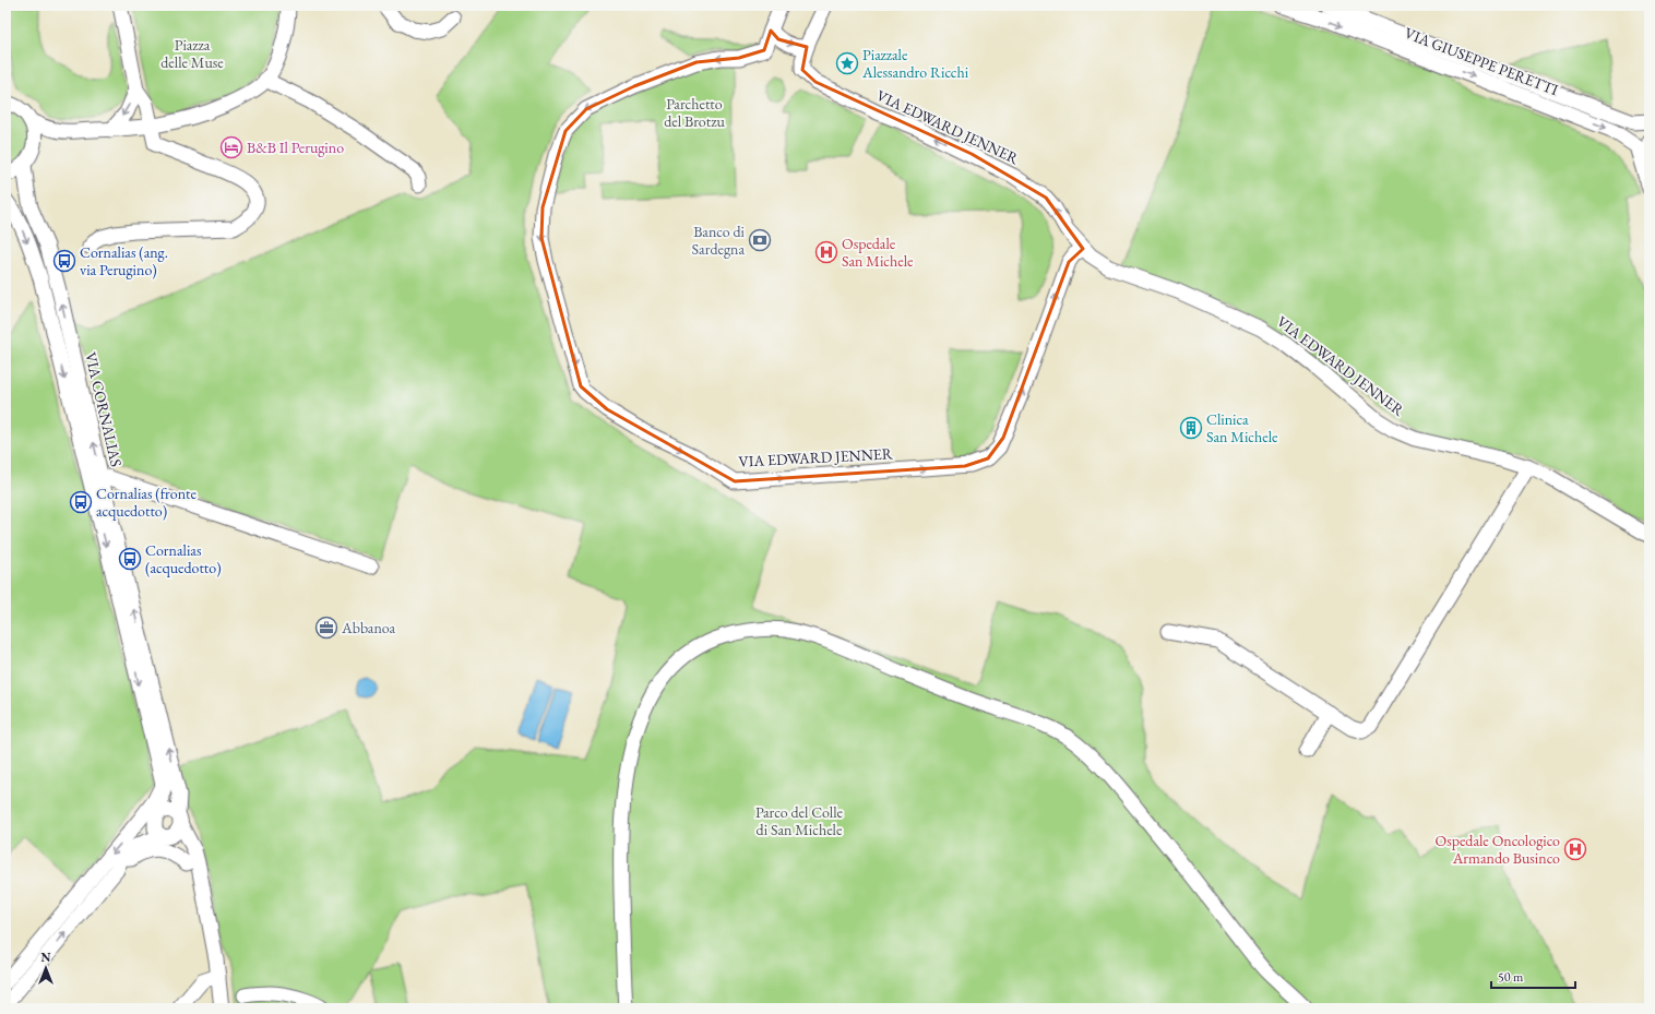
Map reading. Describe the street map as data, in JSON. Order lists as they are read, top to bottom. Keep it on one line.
{"streets":{"street":["VIA GIUSEPPE PERETTI","VIA EDWARD JENNER","VIA CORNALIAS"]},"parks":["Piazza delle Muse","Parchetto del Brotzu","Parco del Colle di San Michele"],"places":{"place":["Piazzale Alessandro Ricchi"],"hotel":["B&B Il Perugino"],"bank":["Banco di Sardegna"],"hospital":["Ospedale San Michele","Ospedale Oncologico Armando Businco"],"bus stop":["Cornalias (ang. via Perugino)","Cornalias (fronte acquedotto)","Cornalias (acquedotto)"],"building":["Clinica San Michele"],"office":["Abbanoa"]},"scale_bar":"50 m","north":"top"}
